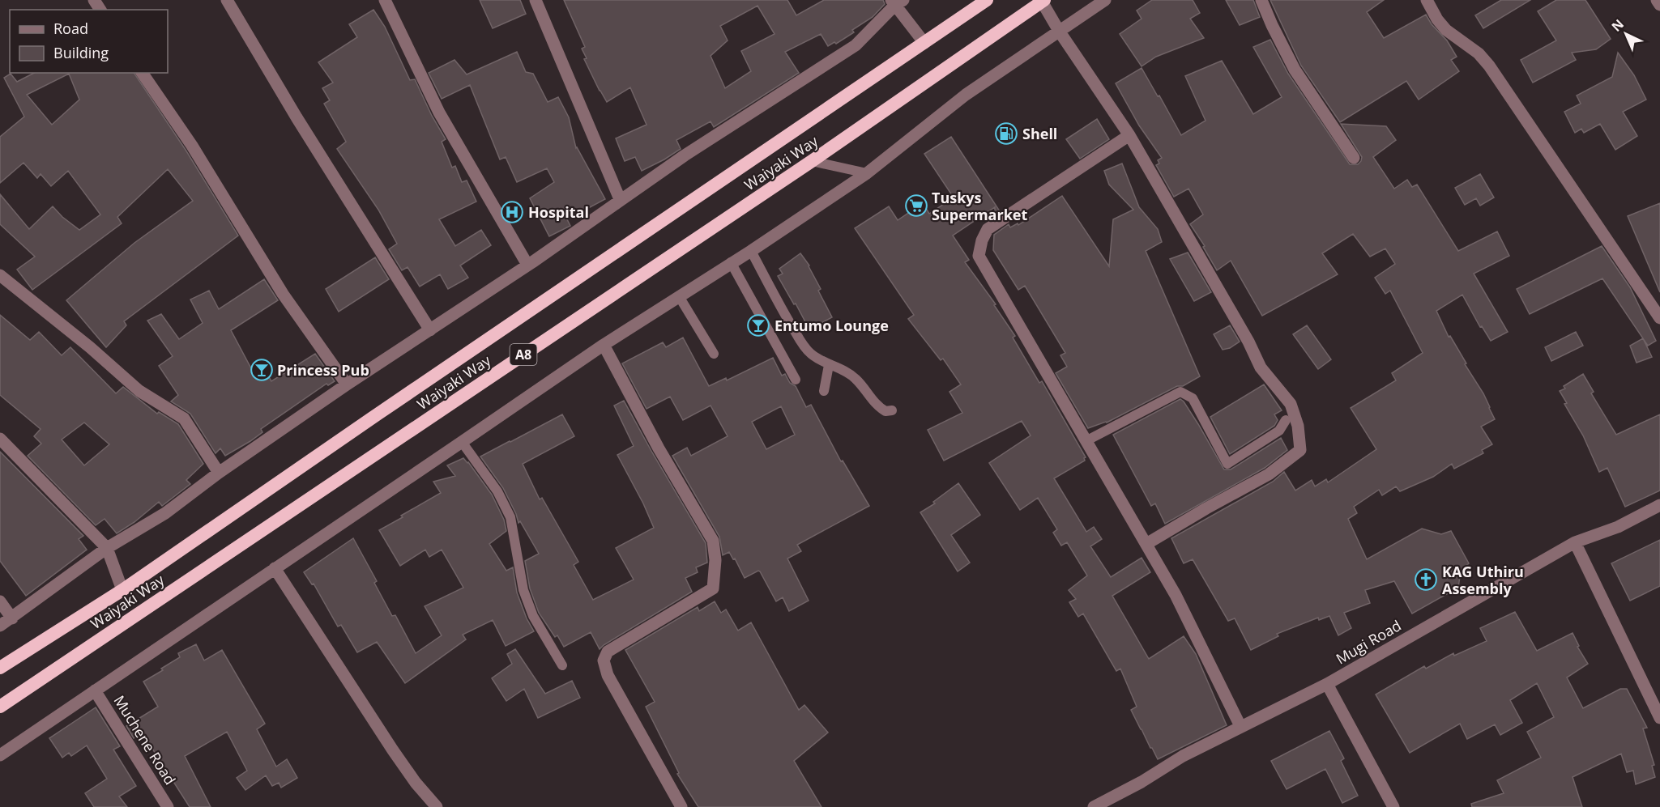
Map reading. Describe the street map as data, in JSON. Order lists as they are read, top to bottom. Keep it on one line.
{"streets":{"highway":["Waiyaki Way","A8"],"street":["Mugi Road","Muchene Road"]},"places":{"fuel station":["Shell"],"supermarket":["Tuskys Supermarket"],"hospital":["Hospital"],"bar":["Entumo Lounge","Princess Pub"],"church":["KAG Uthiru Assembly"]},"legend":["Road","Building"],"north":"top left"}
